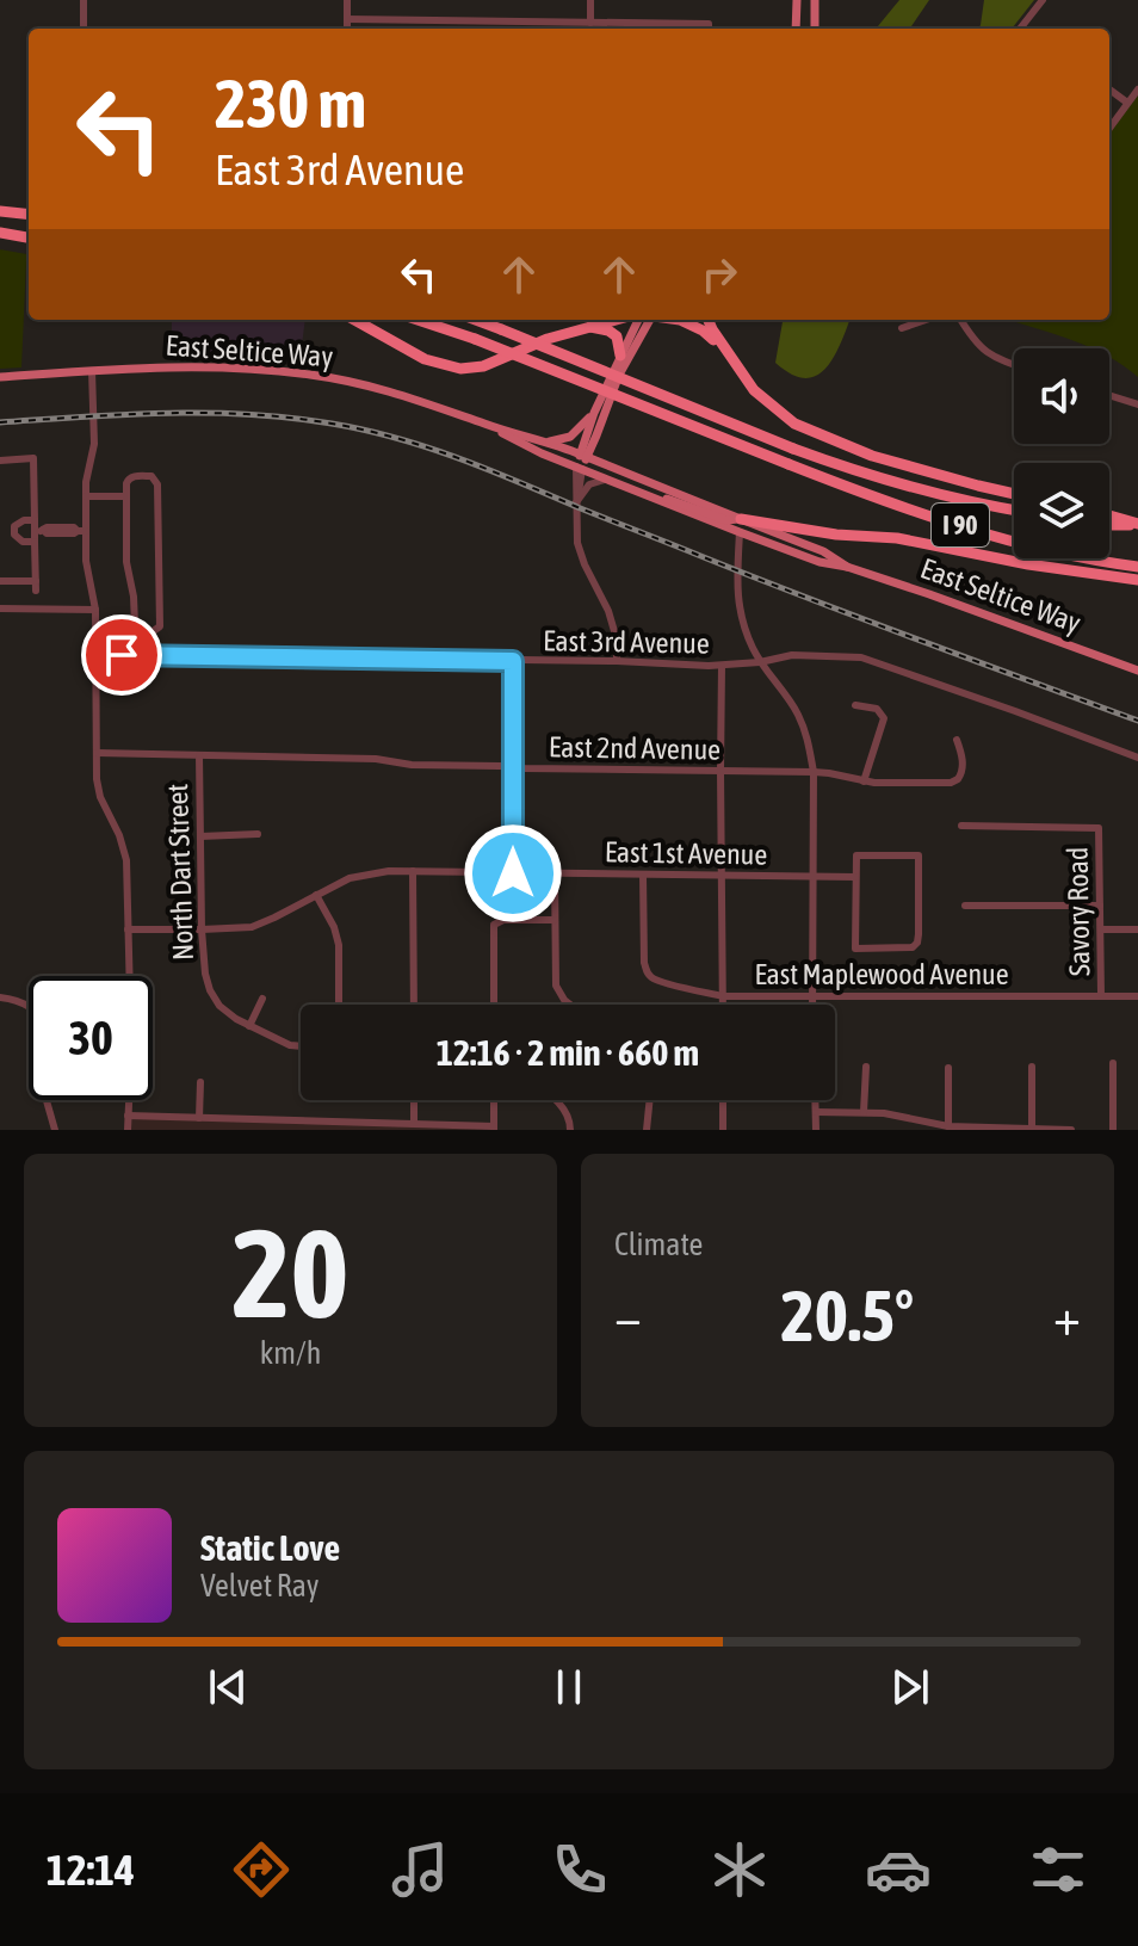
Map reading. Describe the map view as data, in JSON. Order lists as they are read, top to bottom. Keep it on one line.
{"streets":{"highway":["I 90"],"main road":["East Seltice Way"],"street":["East 3rd Avenue","East 2nd Avenue","East 1st Avenue","North Dart Street","Savory Road","East Maplewood Avenue"]},"crossings":[["East 2nd Avenue","North Dart Street"],["East 1st Avenue","North Dart Street"],["East 1st Avenue","East Maplewood Avenue"],["Savory Road","East Maplewood Avenue"]],"page":{"turn":["230 m","East 3rd Avenue"],"limit":"30","trip":"12:16 · 2 min · 660 m","tile":[["20","km/h"],"Climate"],"heat":["−","20.5°","+"],"song":["Static Love","Velvet Ray"],"tabs":"12:14"}}
